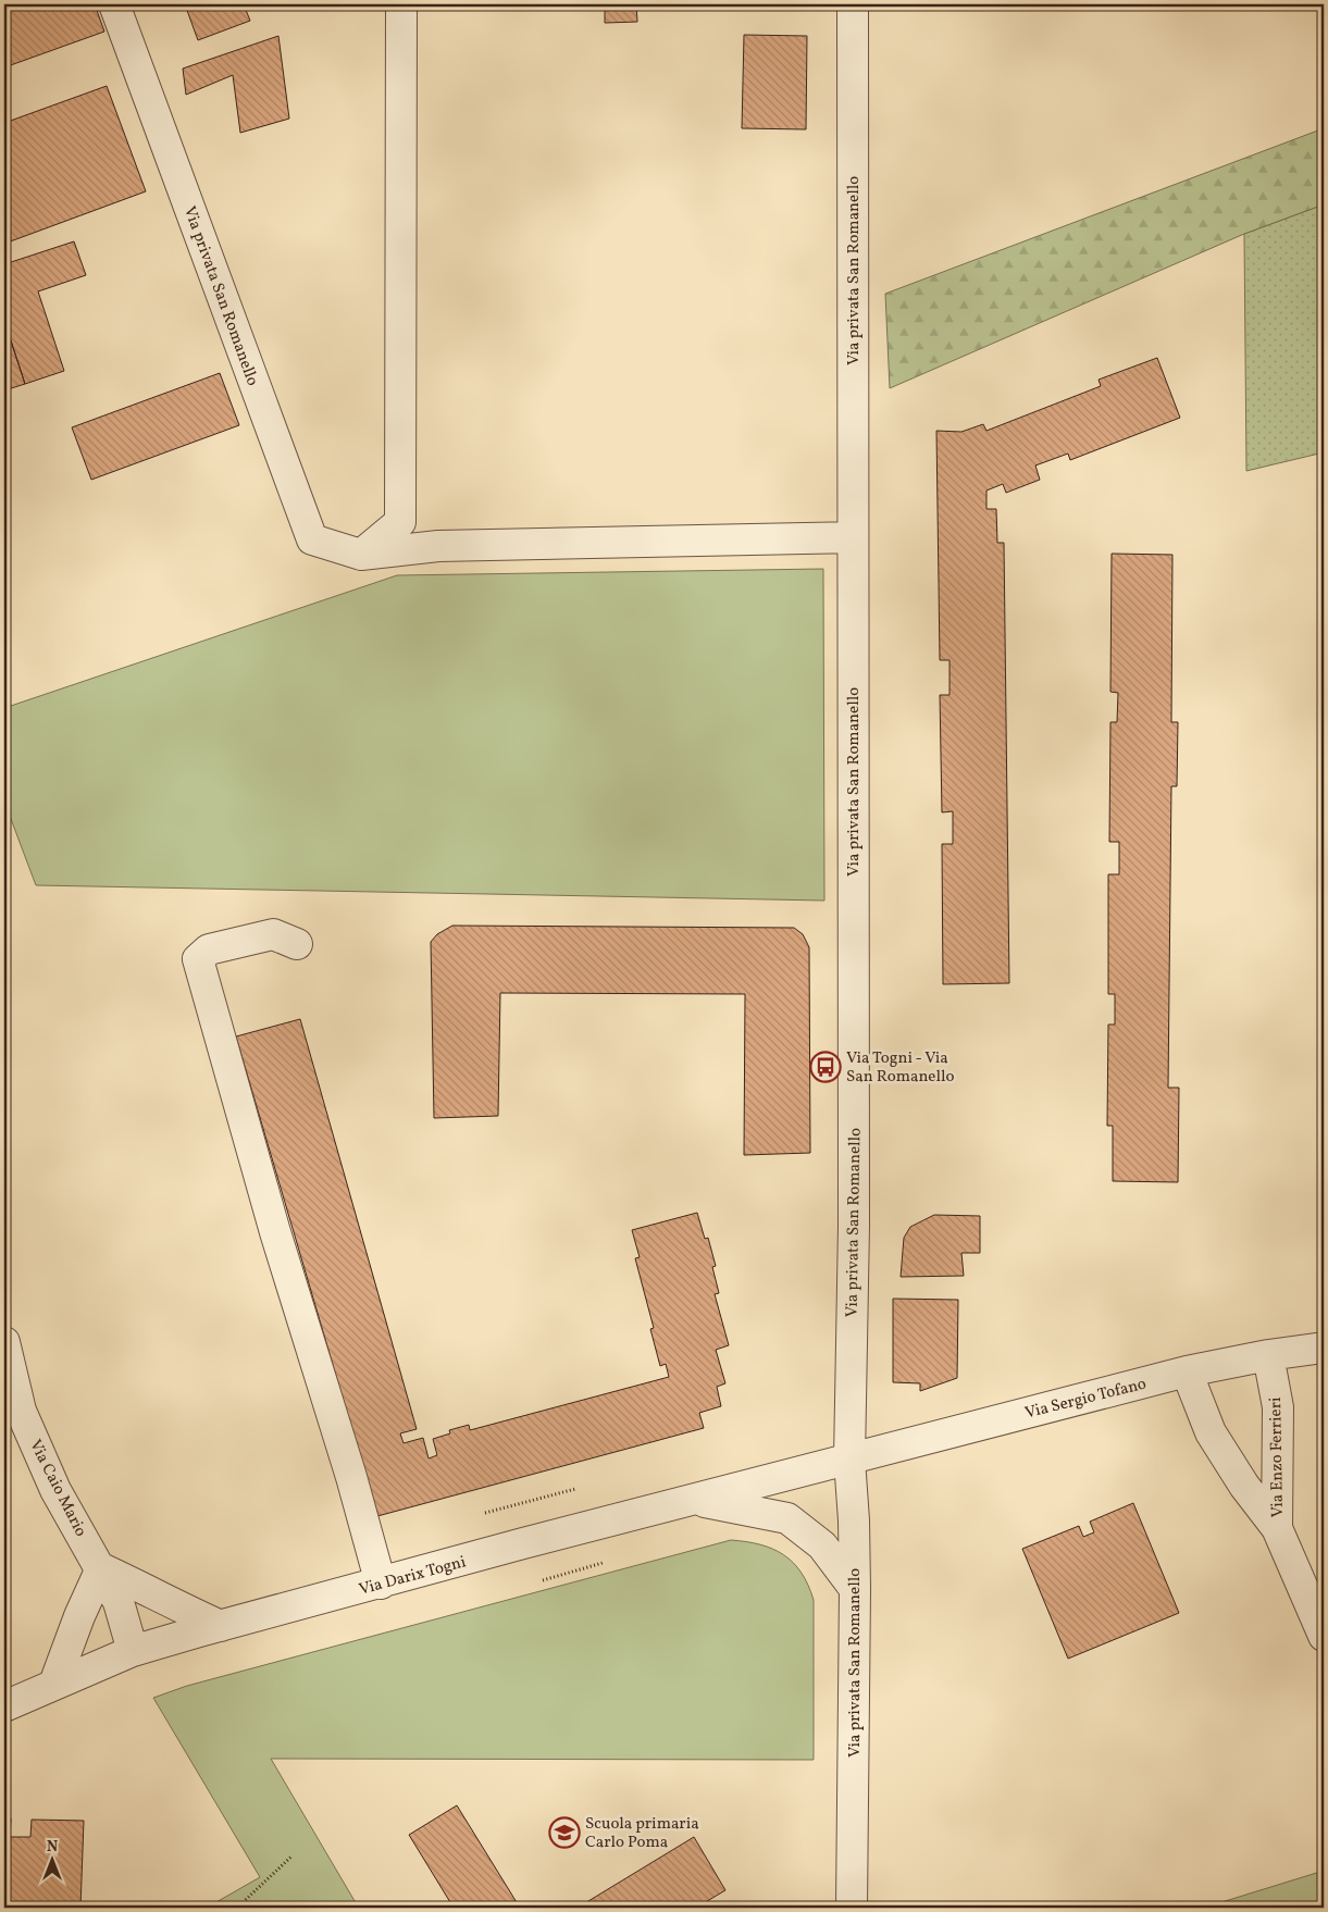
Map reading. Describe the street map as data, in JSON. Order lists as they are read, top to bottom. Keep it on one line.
{"streets":{"street":["Via privata San Romanello","Via Sergio Tofano","Via Enzo Ferrieri","Via Caio Mario","Via Darix Togni"]},"crossings":[["Via privata San Romanello","Via Sergio Tofano"],["Via privata San Romanello","Via Darix Togni"],["Via Sergio Tofano","Via Enzo Ferrieri"],["Via Sergio Tofano","Via Darix Togni"],["Via Caio Mario","Via Darix Togni"]],"places":{"bus stop":["Via Togni - Via San Romanello"],"school or university":["Scuola primaria Carlo Poma"]},"north":"top"}
